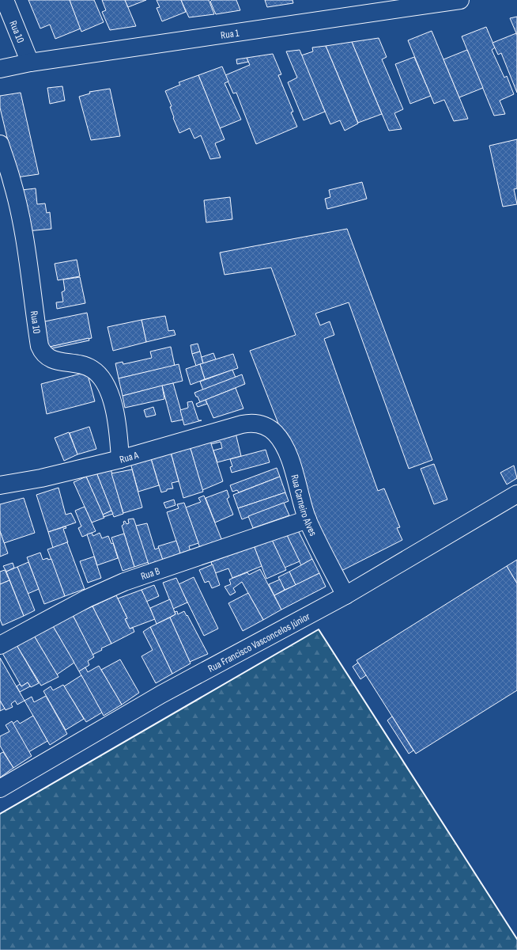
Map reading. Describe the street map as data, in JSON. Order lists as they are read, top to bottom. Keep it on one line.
{"streets":{"street":["Rua 10","Rua 1","Rua A","Rua Carneiro Alves","Rua B","Rua Francisco Vasconcelos Júnior"]},"crossings":[["Rua 10","Rua 1"],["Rua 10","Rua A"],["Rua A","Rua Carneiro Alves"],["Rua Carneiro Alves","Rua B"],["Rua Carneiro Alves","Rua Francisco Vasconcelos Júnior"]]}
